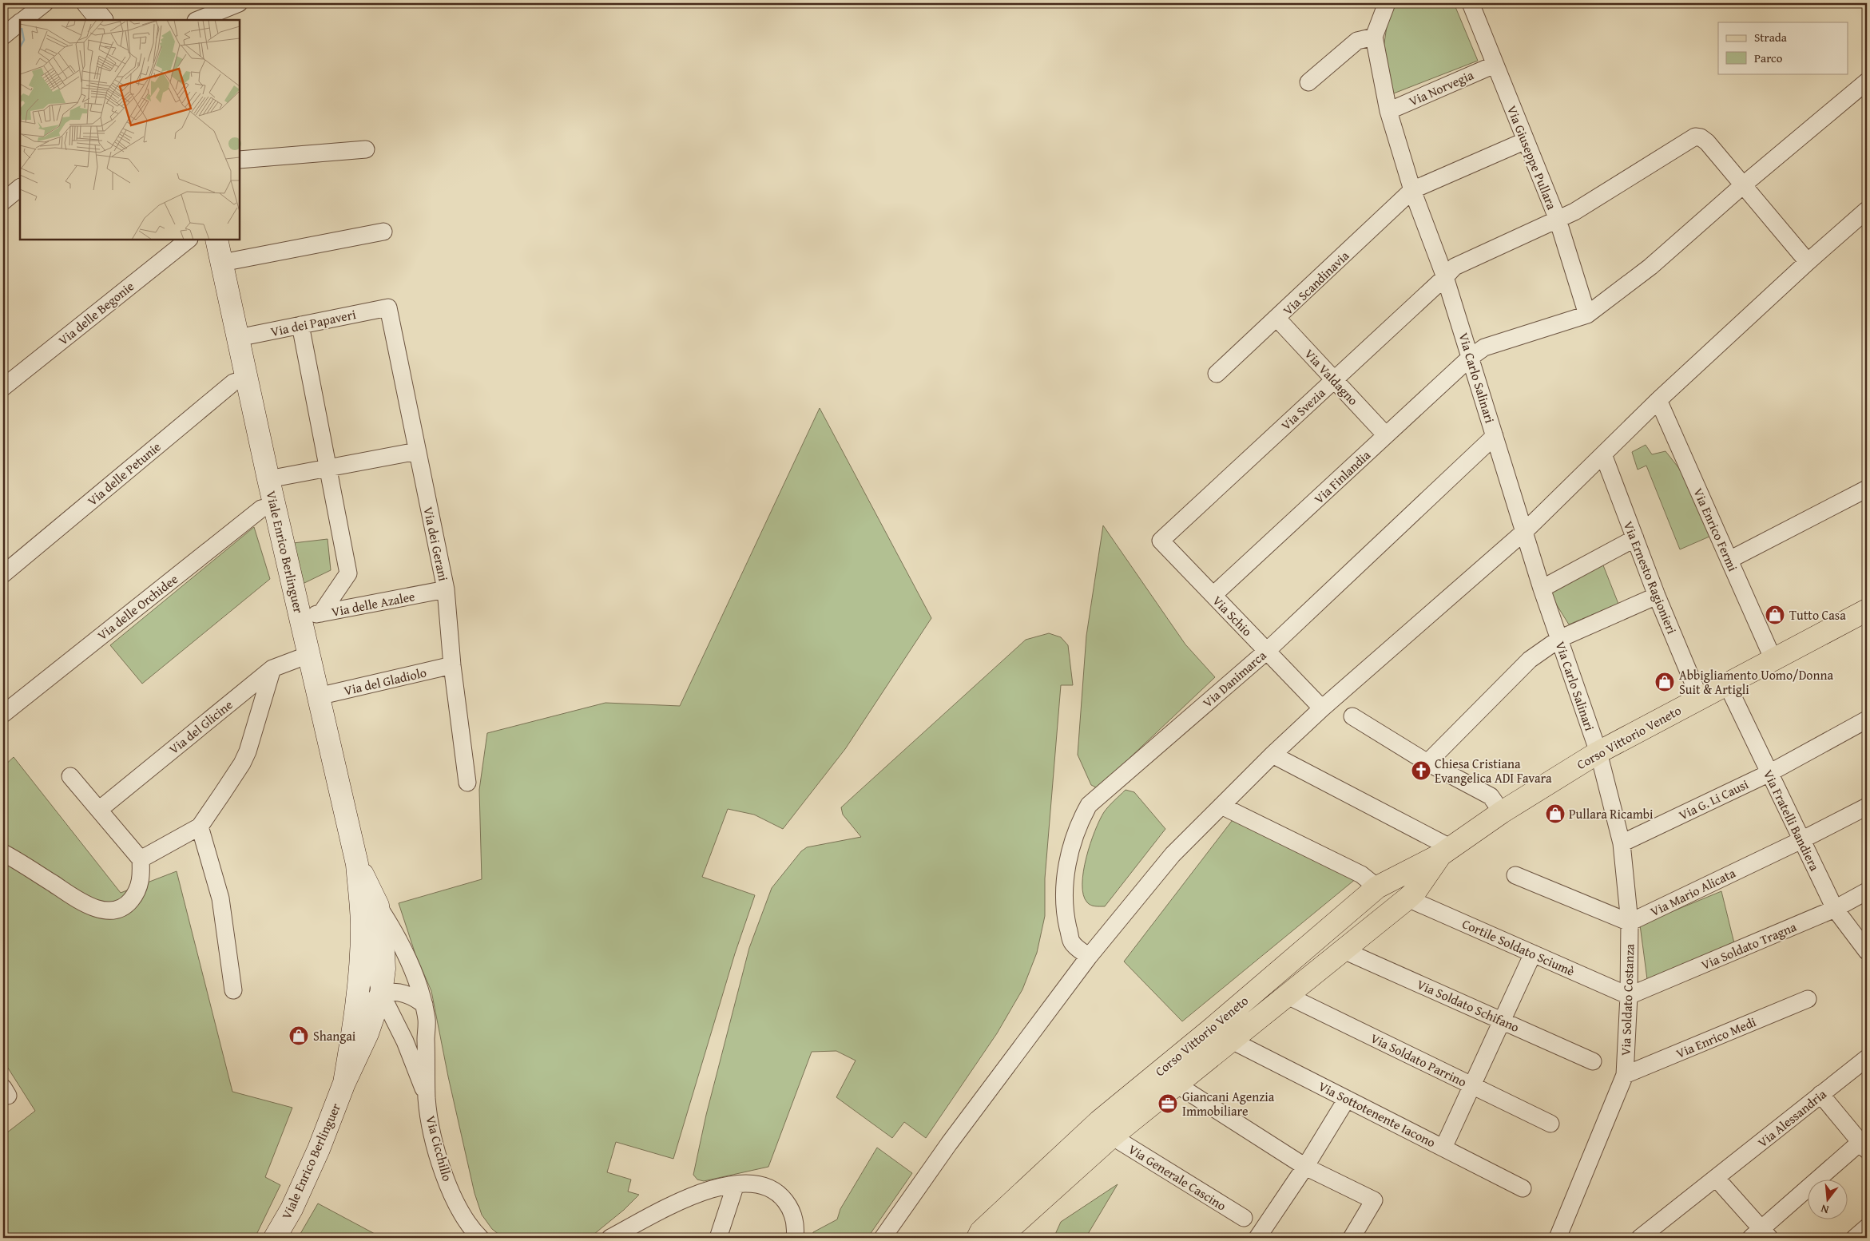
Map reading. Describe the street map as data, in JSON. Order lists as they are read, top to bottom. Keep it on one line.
{"streets":{"main road":["Viale Enrico Berlinguer","Corso Vittorio Veneto"],"street":["Via Norvegia","Via Giuseppe Pullara","Via Scandinavia","Via delle Begonie","Via dei Papaveri","Via Valdagno","Via Carlo Salinari","Via Svezia","Via delle Petunie","Via Finlandia","Via Enrico Fermi","Via dei Gerani","Via Ernesto Ragionieri","Via delle Azalee","Via delle Orchidee","Via Schio","Via Danimarca","Via del Gladiolo","Via del Glicine","Via G. Li Causi","Via Fratelli Bandiera","Via Mario Alicata","Via Soldato Tragna","Cortile Soldato Sciumè","Via Soldato Costanza","Via Soldato Schifano","Via Enrico Medi","Via Soldato Parrino","Via Sottotenente Iacono","Via Alessandria","Via Cicchillo","Via Generale Cascino"]},"crossings":[["Via Norvegia","Via Giuseppe Pullara"],["Via Norvegia","Via Carlo Salinari"],["Via Giuseppe Pullara","Via Svezia"],["Via Giuseppe Pullara","Via Finlandia"],["Via Scandinavia","Via Valdagno"],["Via Scandinavia","Via Carlo Salinari"],["Via dei Papaveri","Via dei Gerani"],["Via dei Papaveri","Viale Enrico Berlinguer"],["Via Valdagno","Via Svezia"],["Via Valdagno","Via Finlandia"],["Via Carlo Salinari","Via Svezia"],["Via Carlo Salinari","Via Finlandia"],["Via Carlo Salinari","Via Danimarca"],["Via Carlo Salinari","Corso Vittorio Veneto"],["Via Carlo Salinari","Via Soldato Costanza"],["Via Svezia","Via Finlandia"],["Via Svezia","Via Schio"],["Via delle Petunie","Viale Enrico Berlinguer"],["Via Finlandia","Via Schio"],["Via Enrico Fermi","Corso Vittorio Veneto"],["Via dei Gerani","Via delle Azalee"],["Via dei Gerani","Via del Gladiolo"],["Viale Enrico Berlinguer","Via delle Azalee"],["Viale Enrico Berlinguer","Via delle Orchidee"],["Viale Enrico Berlinguer","Via del Gladiolo"],["Viale Enrico Berlinguer","Via del Glicine"],["Via Ernesto Ragionieri","Corso Vittorio Veneto"],["Via Schio","Via Danimarca"],["Corso Vittorio Veneto","Via Fratelli Bandiera"],["Corso Vittorio Veneto","Cortile Soldato Sciumè"],["Corso Vittorio Veneto","Via Soldato Costanza"],["Corso Vittorio Veneto","Via Soldato Schifano"],["Corso Vittorio Veneto","Via Soldato Parrino"],["Corso Vittorio Veneto","Via Sottotenente Iacono"],["Corso Vittorio Veneto","Via Generale Cascino"],["Via G. Li Causi","Via Fratelli Bandiera"],["Via G. Li Causi","Via Soldato Costanza"],["Via Fratelli Bandiera","Via Mario Alicata"],["Via Fratelli Bandiera","Via Soldato Tragna"],["Via Mario Alicata","Via Soldato Costanza"],["Via Soldato Tragna","Cortile Soldato Sciumè"],["Via Soldato Tragna","Via Soldato Costanza"],["Cortile Soldato Sciumè","Via Soldato Costanza"],["Via Soldato Costanza","Via Enrico Medi"]],"places":{"shop":["Tutto Casa","Abbigliamento Uomo/Donna Suit & Artigli","Pullara Ricambi","Shangai"],"church":["Chiesa Cristiana Evangelica ADI Favara"],"office":["Giancani Agenzia Immobiliare"]},"legend":["Strada","Parco"],"north":"bottom"}
